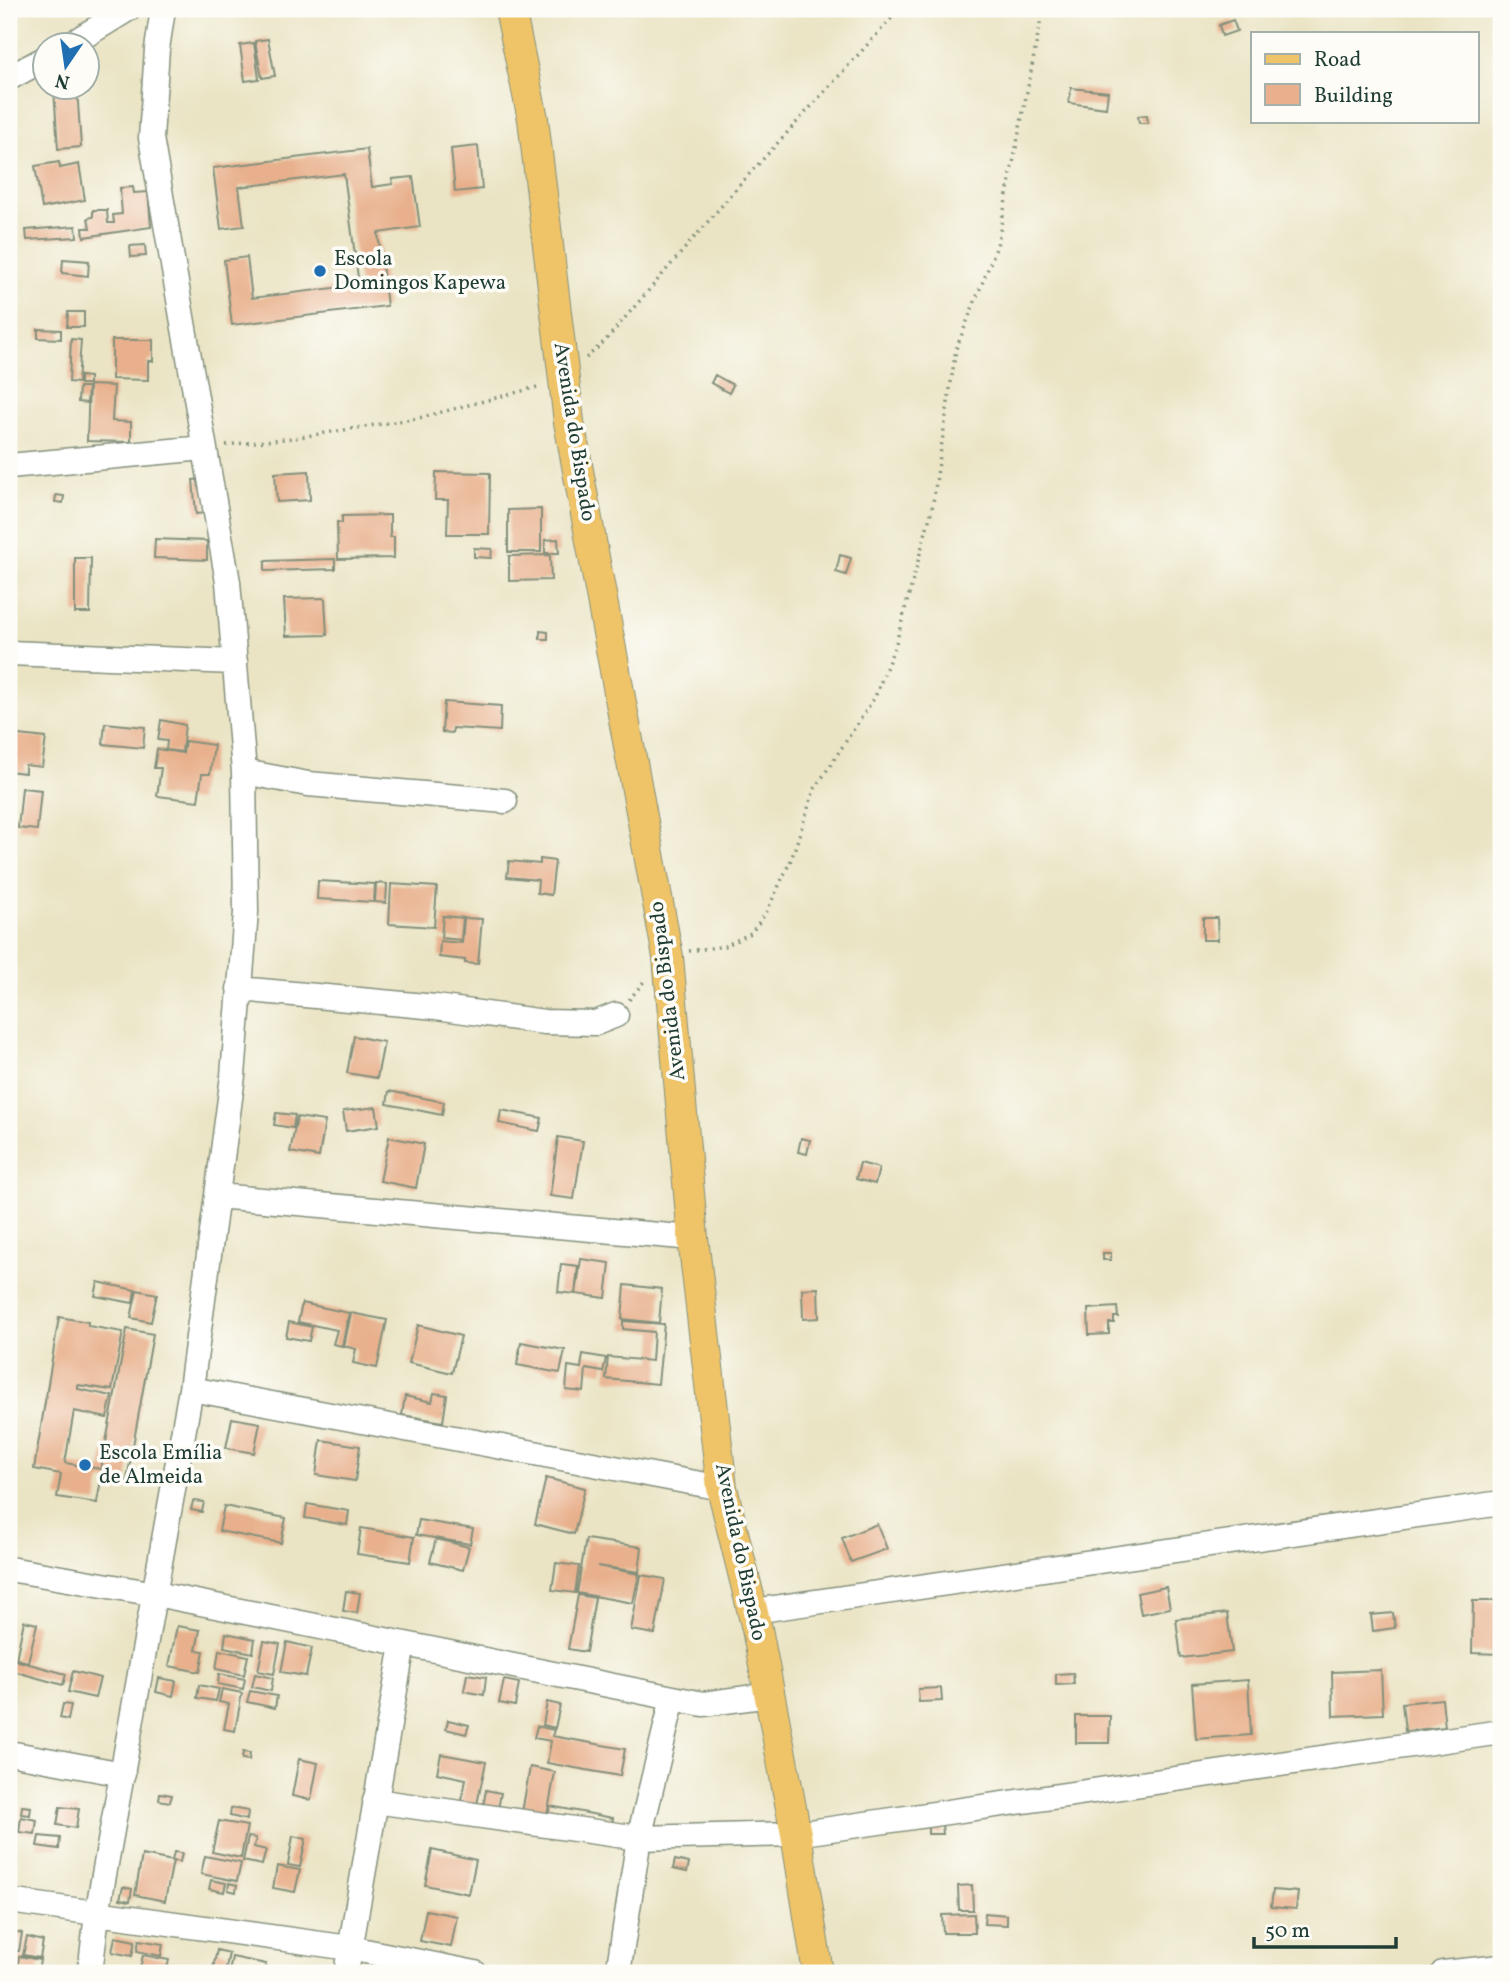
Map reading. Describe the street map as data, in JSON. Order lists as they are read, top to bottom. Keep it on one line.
{"streets":{"main road":["Avenida do Bispado"]},"places":["Escola Domingos Kapewa","Escola Emília de Almeida"],"legend":["Road","Building"],"scale_bar":"50 m","north":"bottom"}
